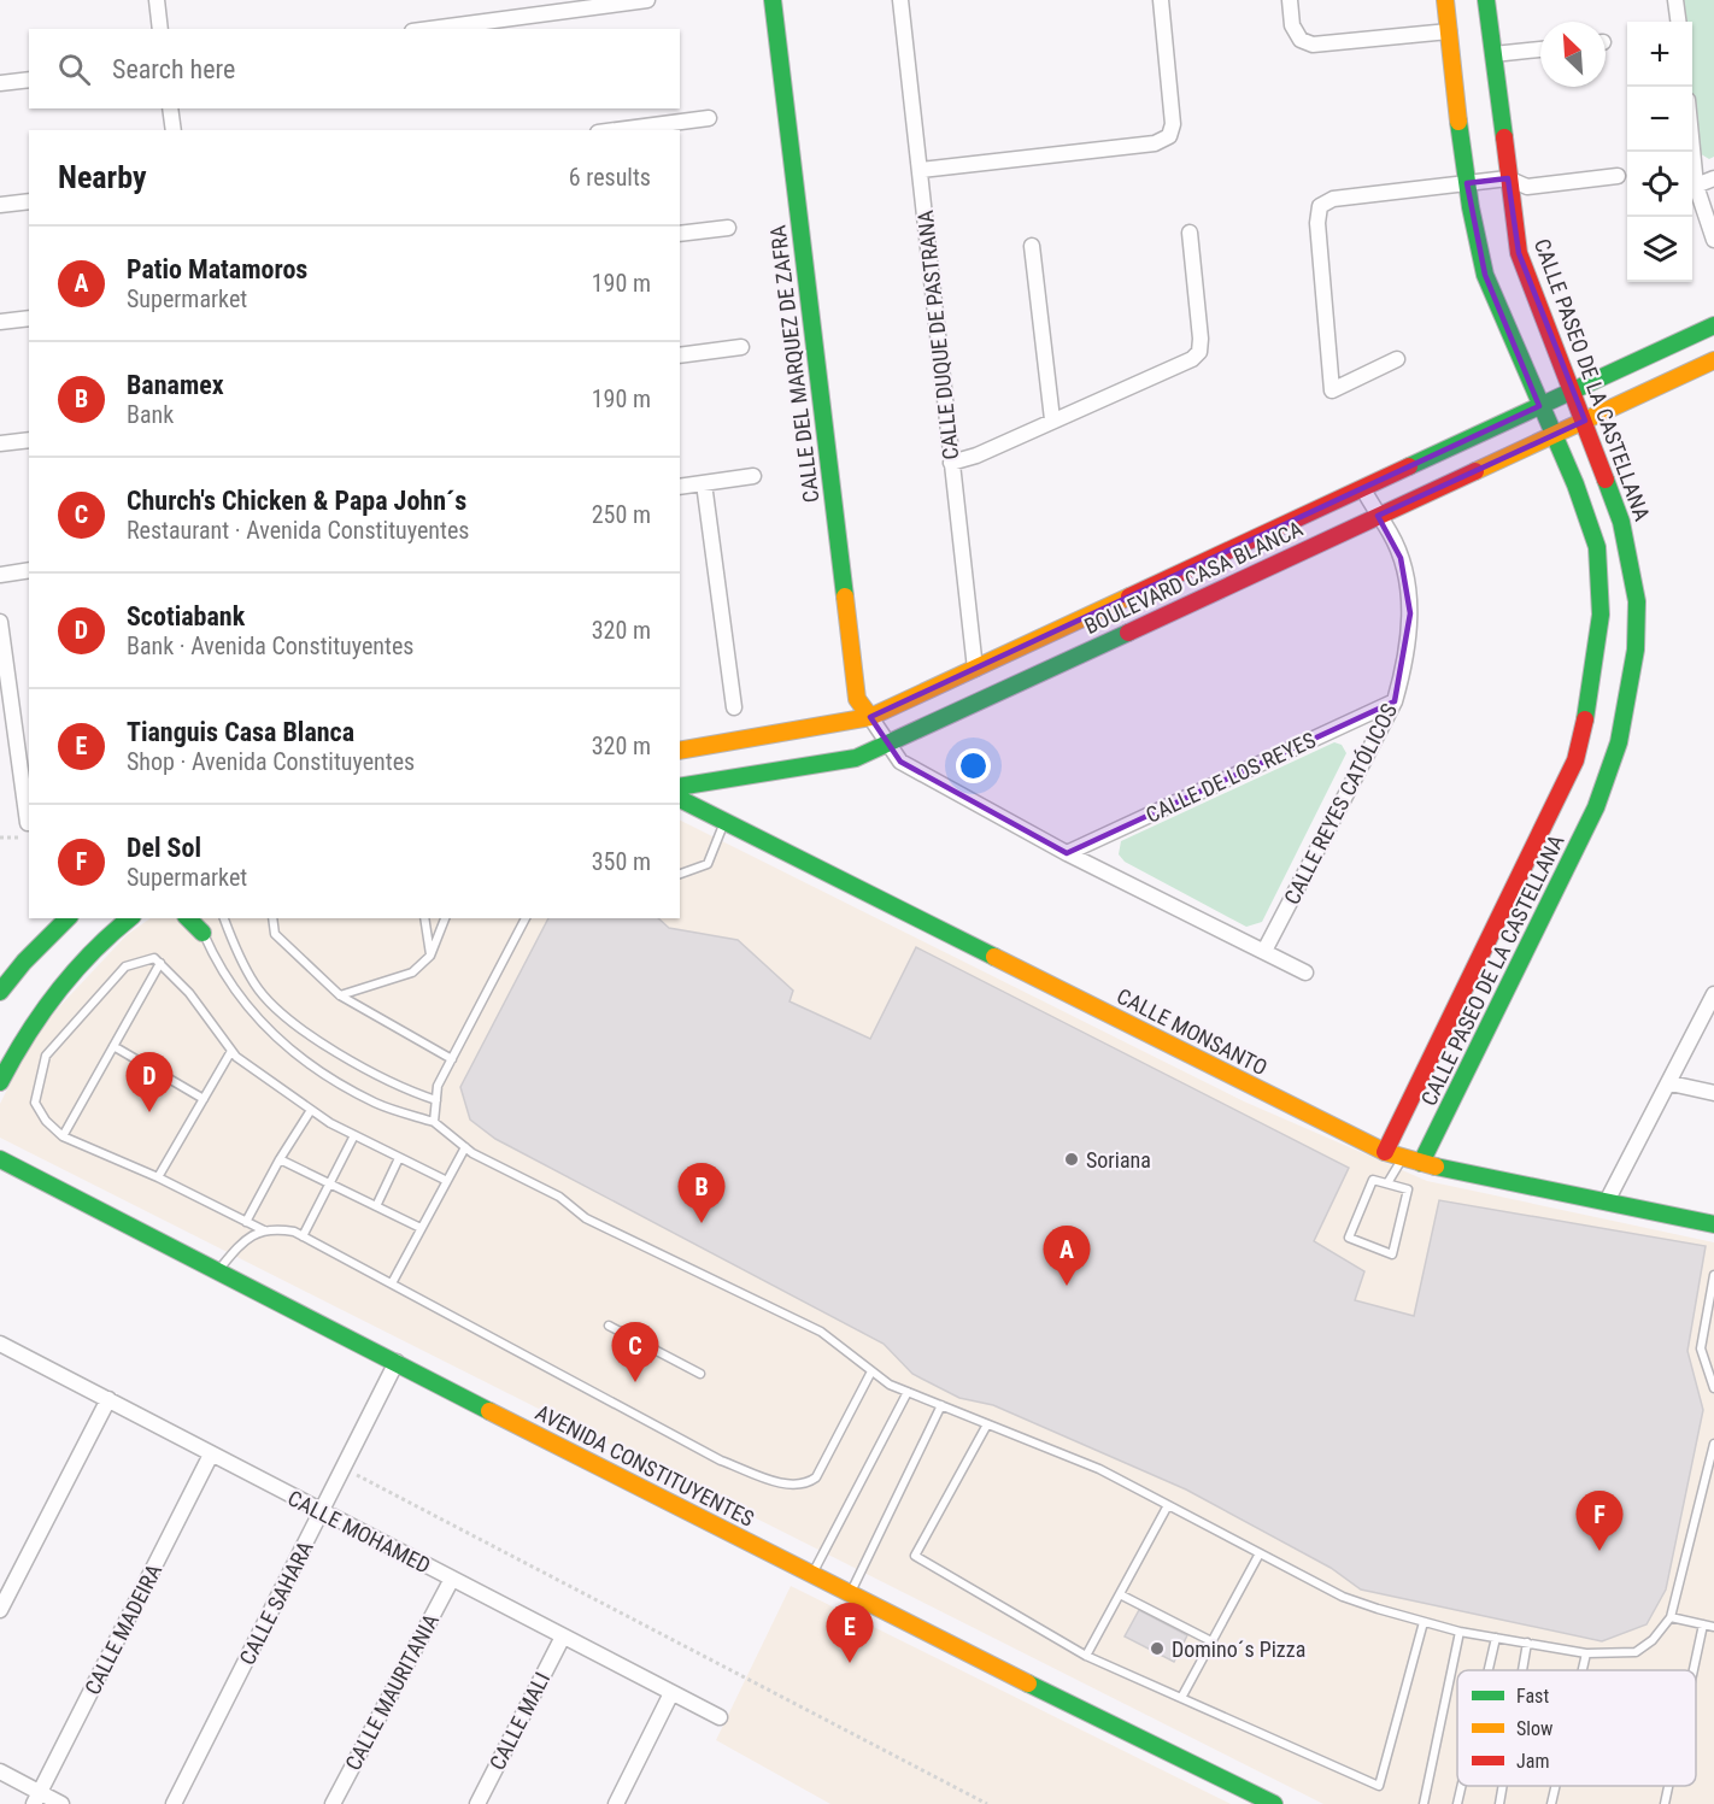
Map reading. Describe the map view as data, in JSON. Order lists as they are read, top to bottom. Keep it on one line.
{"streets":{"street":["CALLE DUQUE DE PASTRANA","CALLE DEL MARQUEZ DE ZAFRA","CALLE PASEO DE LA CASTELLANA","BOULEVARD CASA BLANCA","CALLE DE LOS REYES","CALLE REYES CATÓLICOS","CALLE MONSANTO","AVENIDA CONSTITUYENTES","CALLE MOHAMED","CALLE SAHARA","CALLE MADEIRA","CALLE MAURITANIA","CALLE MALI"]},"crossings":[["CALLE DUQUE DE PASTRANA","BOULEVARD CASA BLANCA"],["CALLE DEL MARQUEZ DE ZAFRA","BOULEVARD CASA BLANCA"],["CALLE PASEO DE LA CASTELLANA","BOULEVARD CASA BLANCA"],["CALLE PASEO DE LA CASTELLANA","CALLE MONSANTO"],["BOULEVARD CASA BLANCA","CALLE REYES CATÓLICOS"],["CALLE DE LOS REYES","CALLE REYES CATÓLICOS"],["AVENIDA CONSTITUYENTES","CALLE SAHARA"],["CALLE MOHAMED","CALLE SAHARA"],["CALLE MOHAMED","CALLE MADEIRA"],["CALLE MOHAMED","CALLE MAURITANIA"],["CALLE MOHAMED","CALLE MALI"]],"places":["Soriana","Domino´s Pizza"],"legend":["Fast","Slow","Jam"],"north":"top left","page":{"map_buttons":["+","−"],"search":"Search here","heading":["Nearby","6 results"],"list":[{"mark":"A","name":"Patio Matamoros","note":"Supermarket","value":"190 m"},{"mark":"B","name":"Banamex","note":"Bank","value":"190 m"},{"mark":"C","name":"Church's Chicken & Papa John´s","note":"Restaurant · Avenida Constituyentes","value":"250 m"},{"mark":"D","name":"Scotiabank","note":"Bank · Avenida Constituyentes","value":"320 m"},{"mark":"E","name":"Tianguis Casa Blanca","note":"Shop · Avenida Constituyentes","value":"320 m"},{"mark":"F","name":"Del Sol","note":"Supermarket","value":"350 m"}],"pins":["D","B","A","C","F","E"]}}
